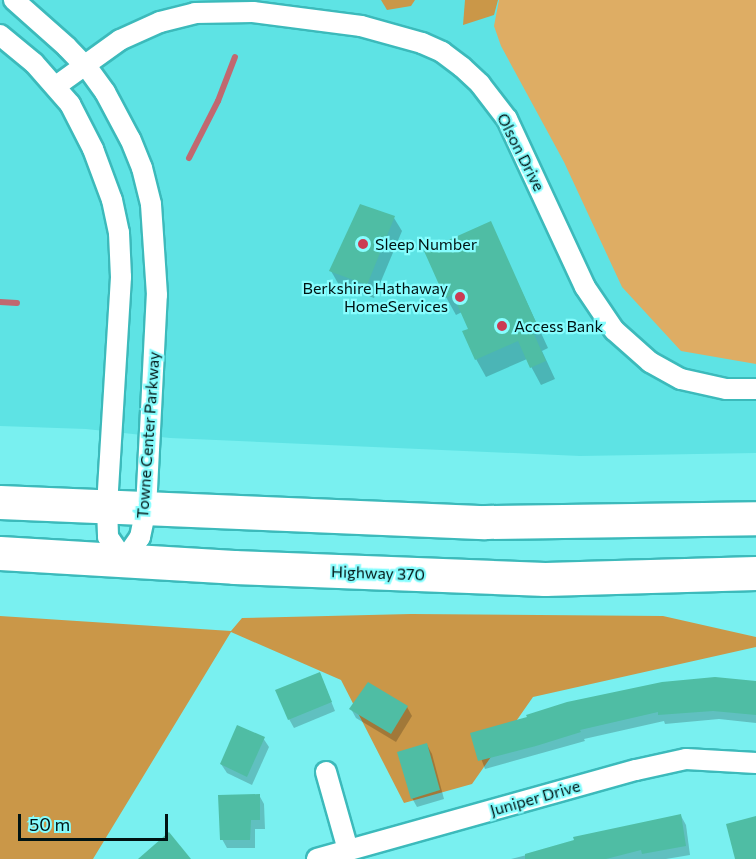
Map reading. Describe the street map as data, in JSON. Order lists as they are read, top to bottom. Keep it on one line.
{"streets":{"highway":["Highway 370"],"street":["Olson Drive","Towne Center Parkway","Juniper Drive"]},"crossings":[["Olson Drive","Towne Center Parkway"],["Towne Center Parkway","Highway 370"]],"places":["Sleep Number","Berkshire Hathaway HomeServices","Access Bank"],"scale_bar":"50 m"}
